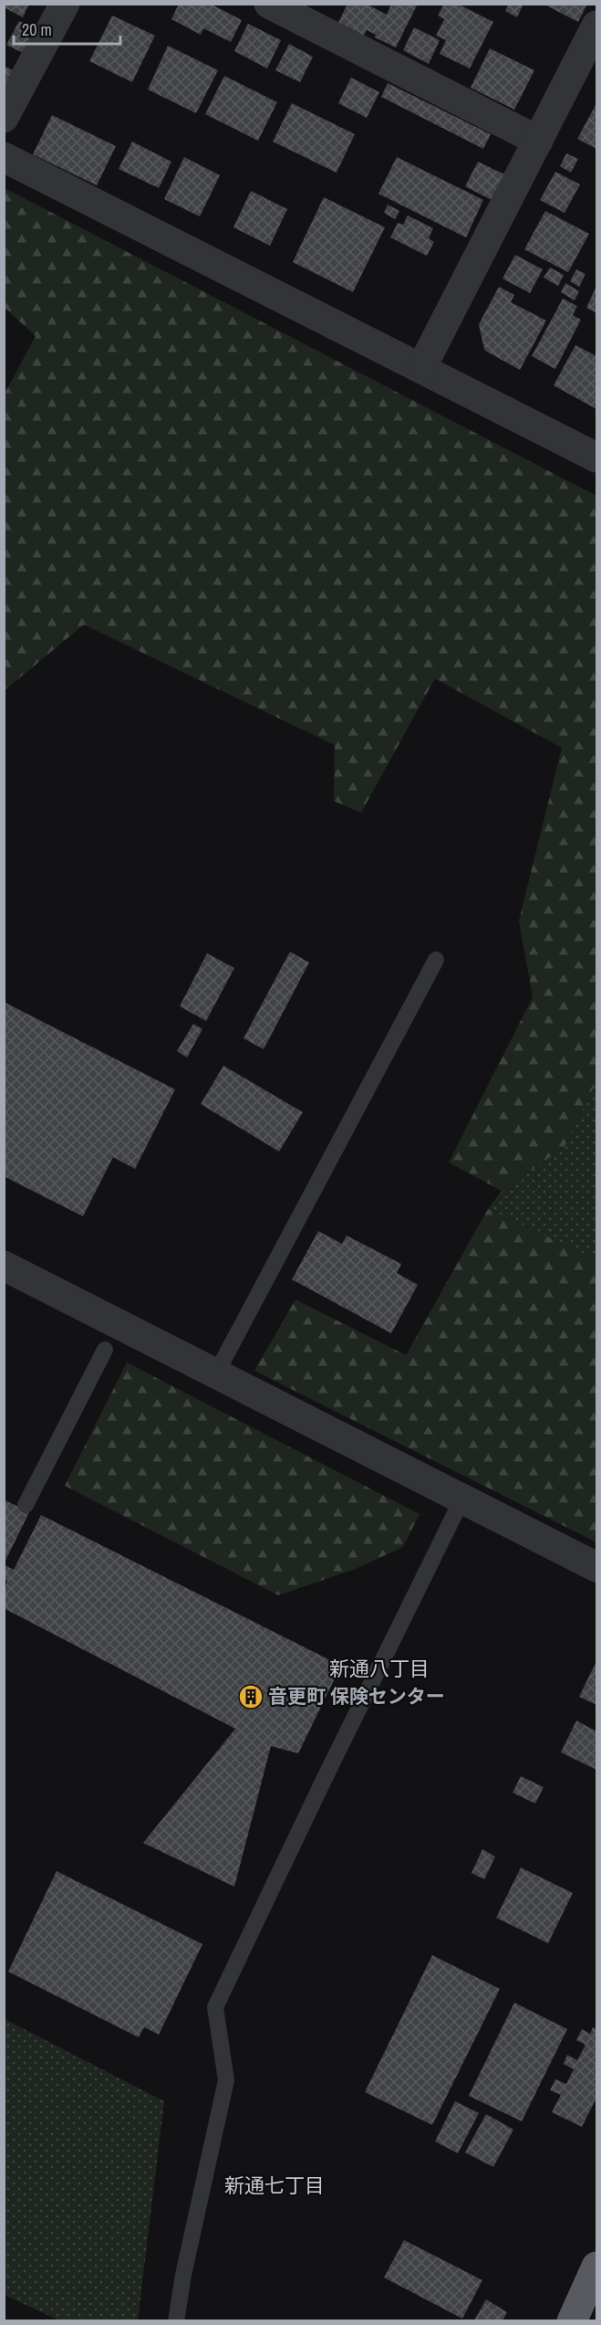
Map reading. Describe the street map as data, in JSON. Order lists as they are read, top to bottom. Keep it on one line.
{"districts":["新通八丁目","新通七丁目"],"places":{"building":["音更町 保険センター"]},"scale_bar":"20 m"}
